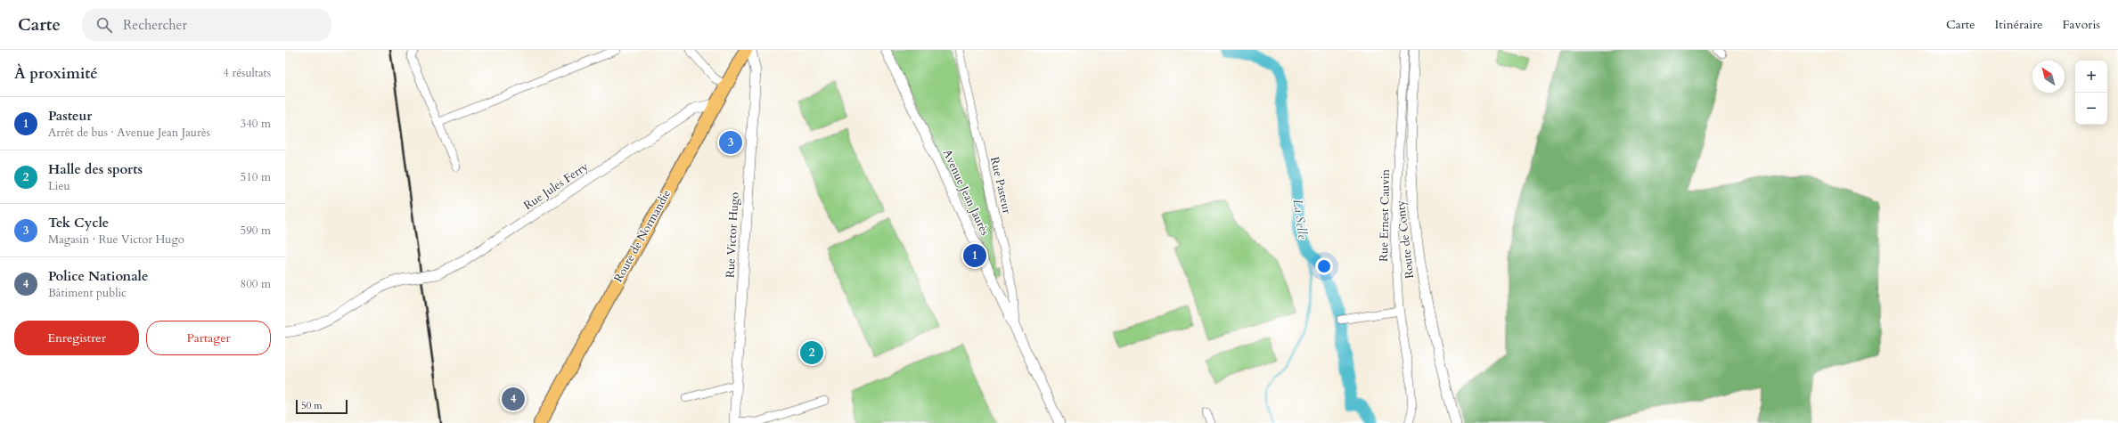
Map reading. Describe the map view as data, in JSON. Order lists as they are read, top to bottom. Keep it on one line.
{"streets":{"main road":["Route de Normandie"],"street":["Rue Pasteur","Rue Jules Ferry","Avenue Jean Jaurès","Rue Ernest Cauvin","Rue Victor Hugo","Route de Conty"]},"crossings":[["Rue Pasteur","Avenue Jean Jaurès"],["Rue Jules Ferry","Route de Normandie"]],"water":["La Selle"],"scale_bar":"50 m","north":"top left","page":{"header":"Carte","search":"Rechercher","nav":["Carte","Itinéraire","Favoris"],"heading":["À proximité","4 résultats"],"map_buttons":["+","−"],"list":[{"mark":"1","name":"Pasteur","note":"Arrêt de bus · Avenue Jean Jaurès","value":"340 m"},{"mark":"2","name":"Halle des sports","note":"Lieu","value":"510 m"},{"mark":"3","name":"Tek Cycle","note":"Magasin · Rue Victor Hugo","value":"590 m"},{"mark":"4","name":"Police Nationale","note":"Bâtiment public","value":"800 m"}],"pins":["3","1","2","4"],"buttons":["Enregistrer","Partager"],"scale":"50 m"}}
